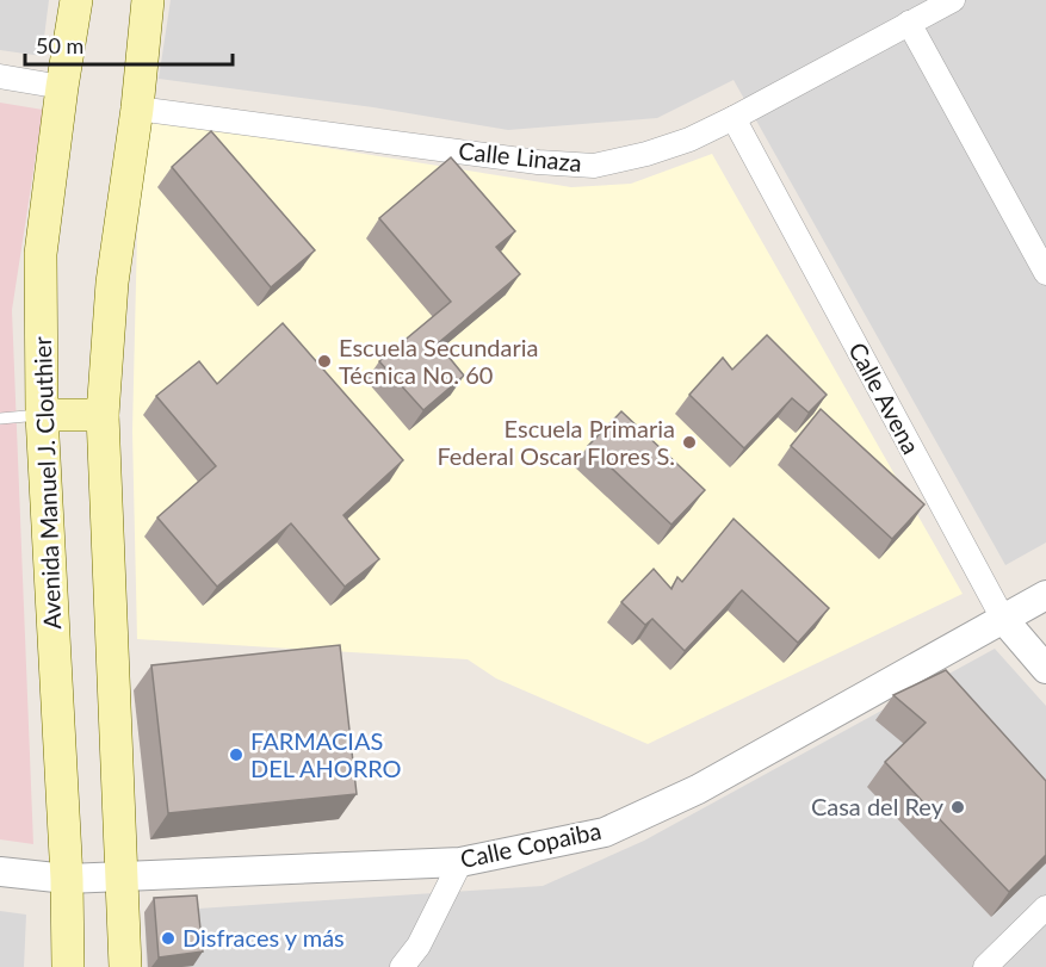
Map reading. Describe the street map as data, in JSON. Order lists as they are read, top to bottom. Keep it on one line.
{"streets":{"main road":["Avenida Manuel J. Clouthier"],"street":["Calle Linaza","Calle Avena","Calle Copaiba"]},"crossings":[["Calle Linaza","Calle Avena"],["Calle Avena","Calle Copaiba"],["Avenida Manuel J. Clouthier","Calle Copaiba"]],"places":["Escuela Secundaria Técnica No. 60","Escuela Primaria Federal Oscar Flores S.","FARMACIAS DEL AHORRO","Casa del Rey","Disfraces y más"],"scale_bar":"50 m"}
